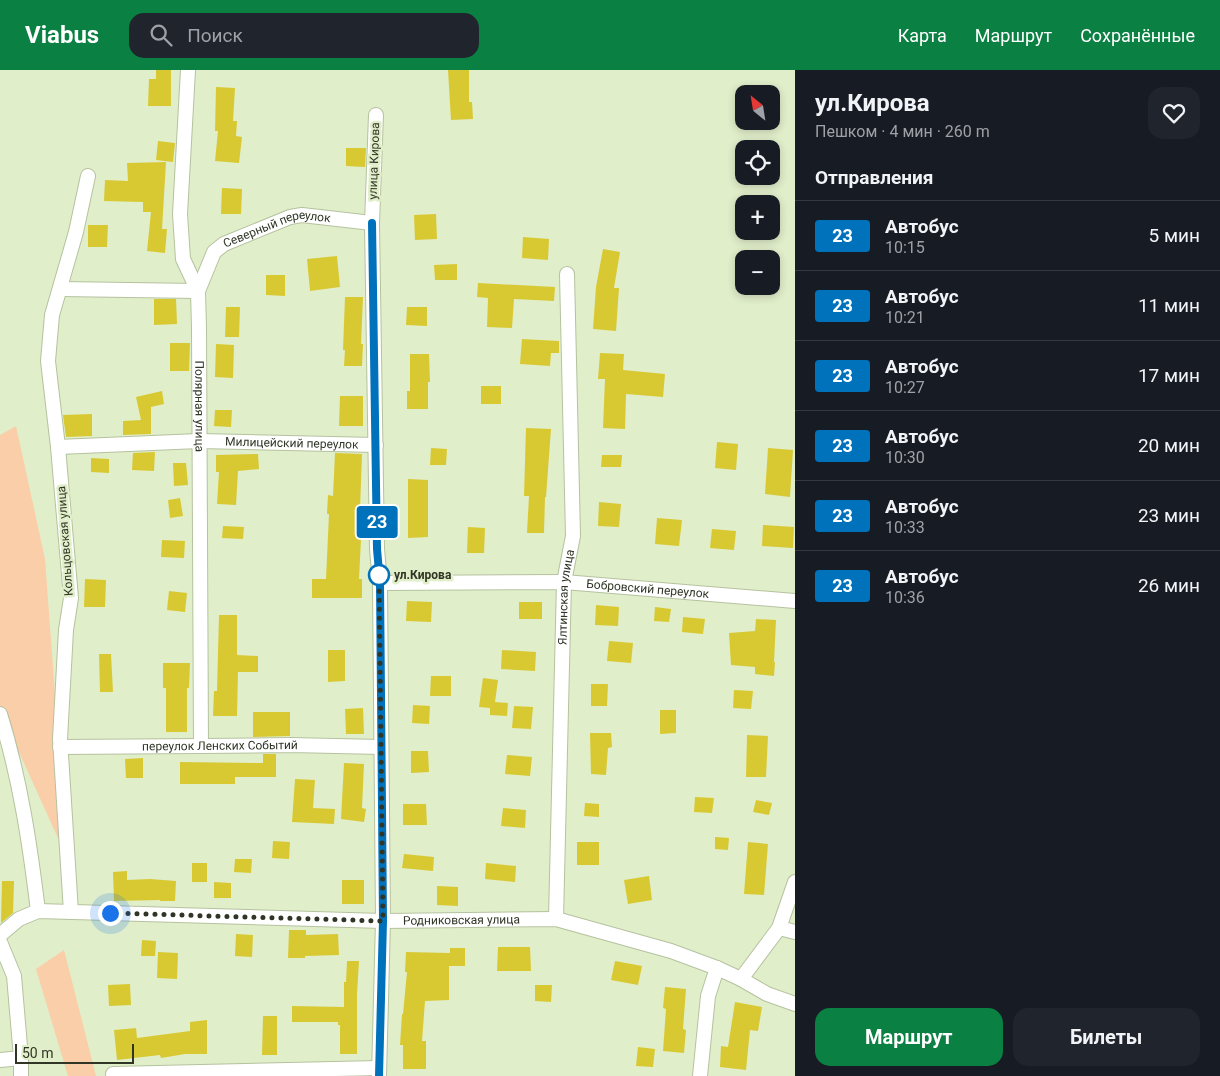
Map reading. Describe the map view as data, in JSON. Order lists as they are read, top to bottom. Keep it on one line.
{"streets":{"street":["улица Кирова","Северный переулок","Полярная улица","Милицейский переулок","Кольцовская улица","Бобровский переулок","Ялтинская улица","переулок Ленских Событий","Родниковская улица"]},"crossings":[["улица Кирова","Северный переулок"],["улица Кирова","Милицейский переулок"],["улица Кирова","Бобровский переулок"],["улица Кирова","переулок Ленских Событий"],["улица Кирова","Родниковская улица"],["Северный переулок","Полярная улица"],["Полярная улица","Милицейский переулок"],["Полярная улица","переулок Ленских Событий"],["Милицейский переулок","Кольцовская улица"],["Кольцовская улица","переулок Ленских Событий"],["Кольцовская улица","Родниковская улица"],["Бобровский переулок","Ялтинская улица"],["Ялтинская улица","Родниковская улица"]],"places":["ул.Кирова"],"lines":["bus line 23"],"scale_bar":"50 m","north":"top left","page":{"header":"Viabus","search":"Поиск","nav":["Карта","Маршрут","Сохранённые"],"on_map":"23","heading":[["ул.Кирова","Пешком · 4 мин · 260 m"],"Отправления"],"map_buttons":["+","−"],"list":[{"mark":"23","name":"Автобус","note":"10:15","value":"5 мин"},{"mark":"23","name":"Автобус","note":"10:21","value":"11 мин"},{"mark":"23","name":"Автобус","note":"10:27","value":"17 мин"},{"mark":"23","name":"Автобус","note":"10:30","value":"20 мин"},{"mark":"23","name":"Автобус","note":"10:33","value":"23 мин"},{"mark":"23","name":"Автобус","note":"10:36","value":"26 мин"}],"buttons":["Маршрут","Билеты"],"scale":"50 m"}}
